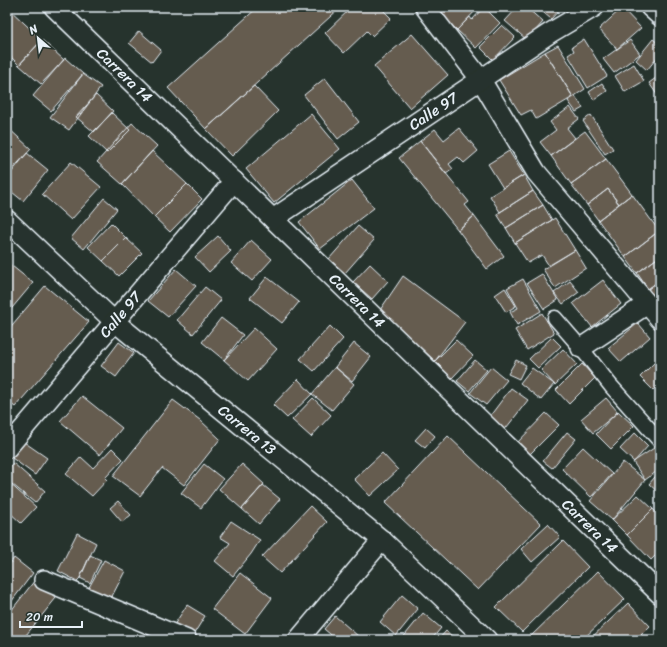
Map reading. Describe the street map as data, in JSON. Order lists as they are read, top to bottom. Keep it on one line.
{"streets":{"street":["Carrera 14","Calle 97","Carrera 13"]},"crossings":[["Carrera 14","Calle 97"],["Calle 97","Carrera 13"]],"scale_bar":"20 m","north":"top left"}
